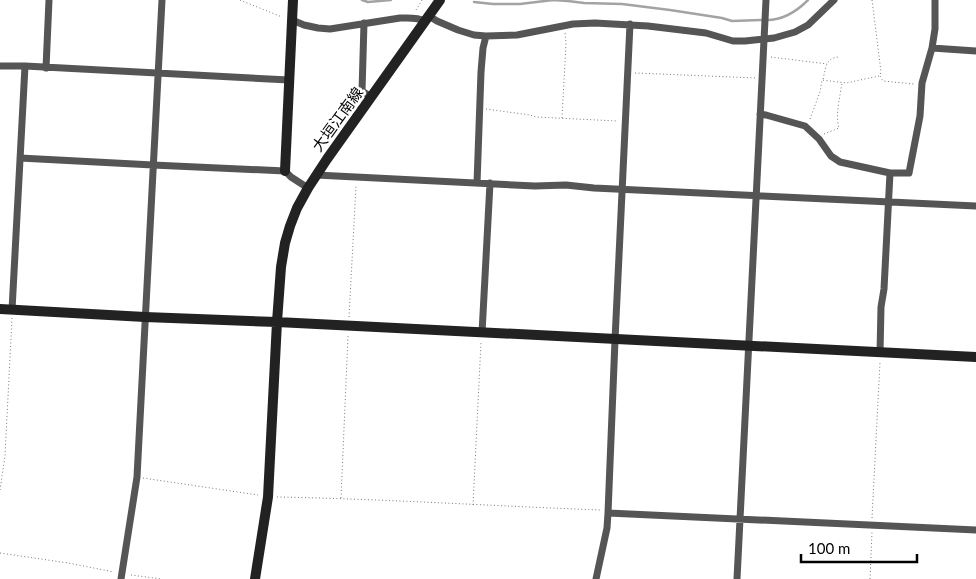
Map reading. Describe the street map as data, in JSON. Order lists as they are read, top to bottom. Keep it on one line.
{"streets":{"street":["大垣江南線"]},"scale_bar":"100 m"}
